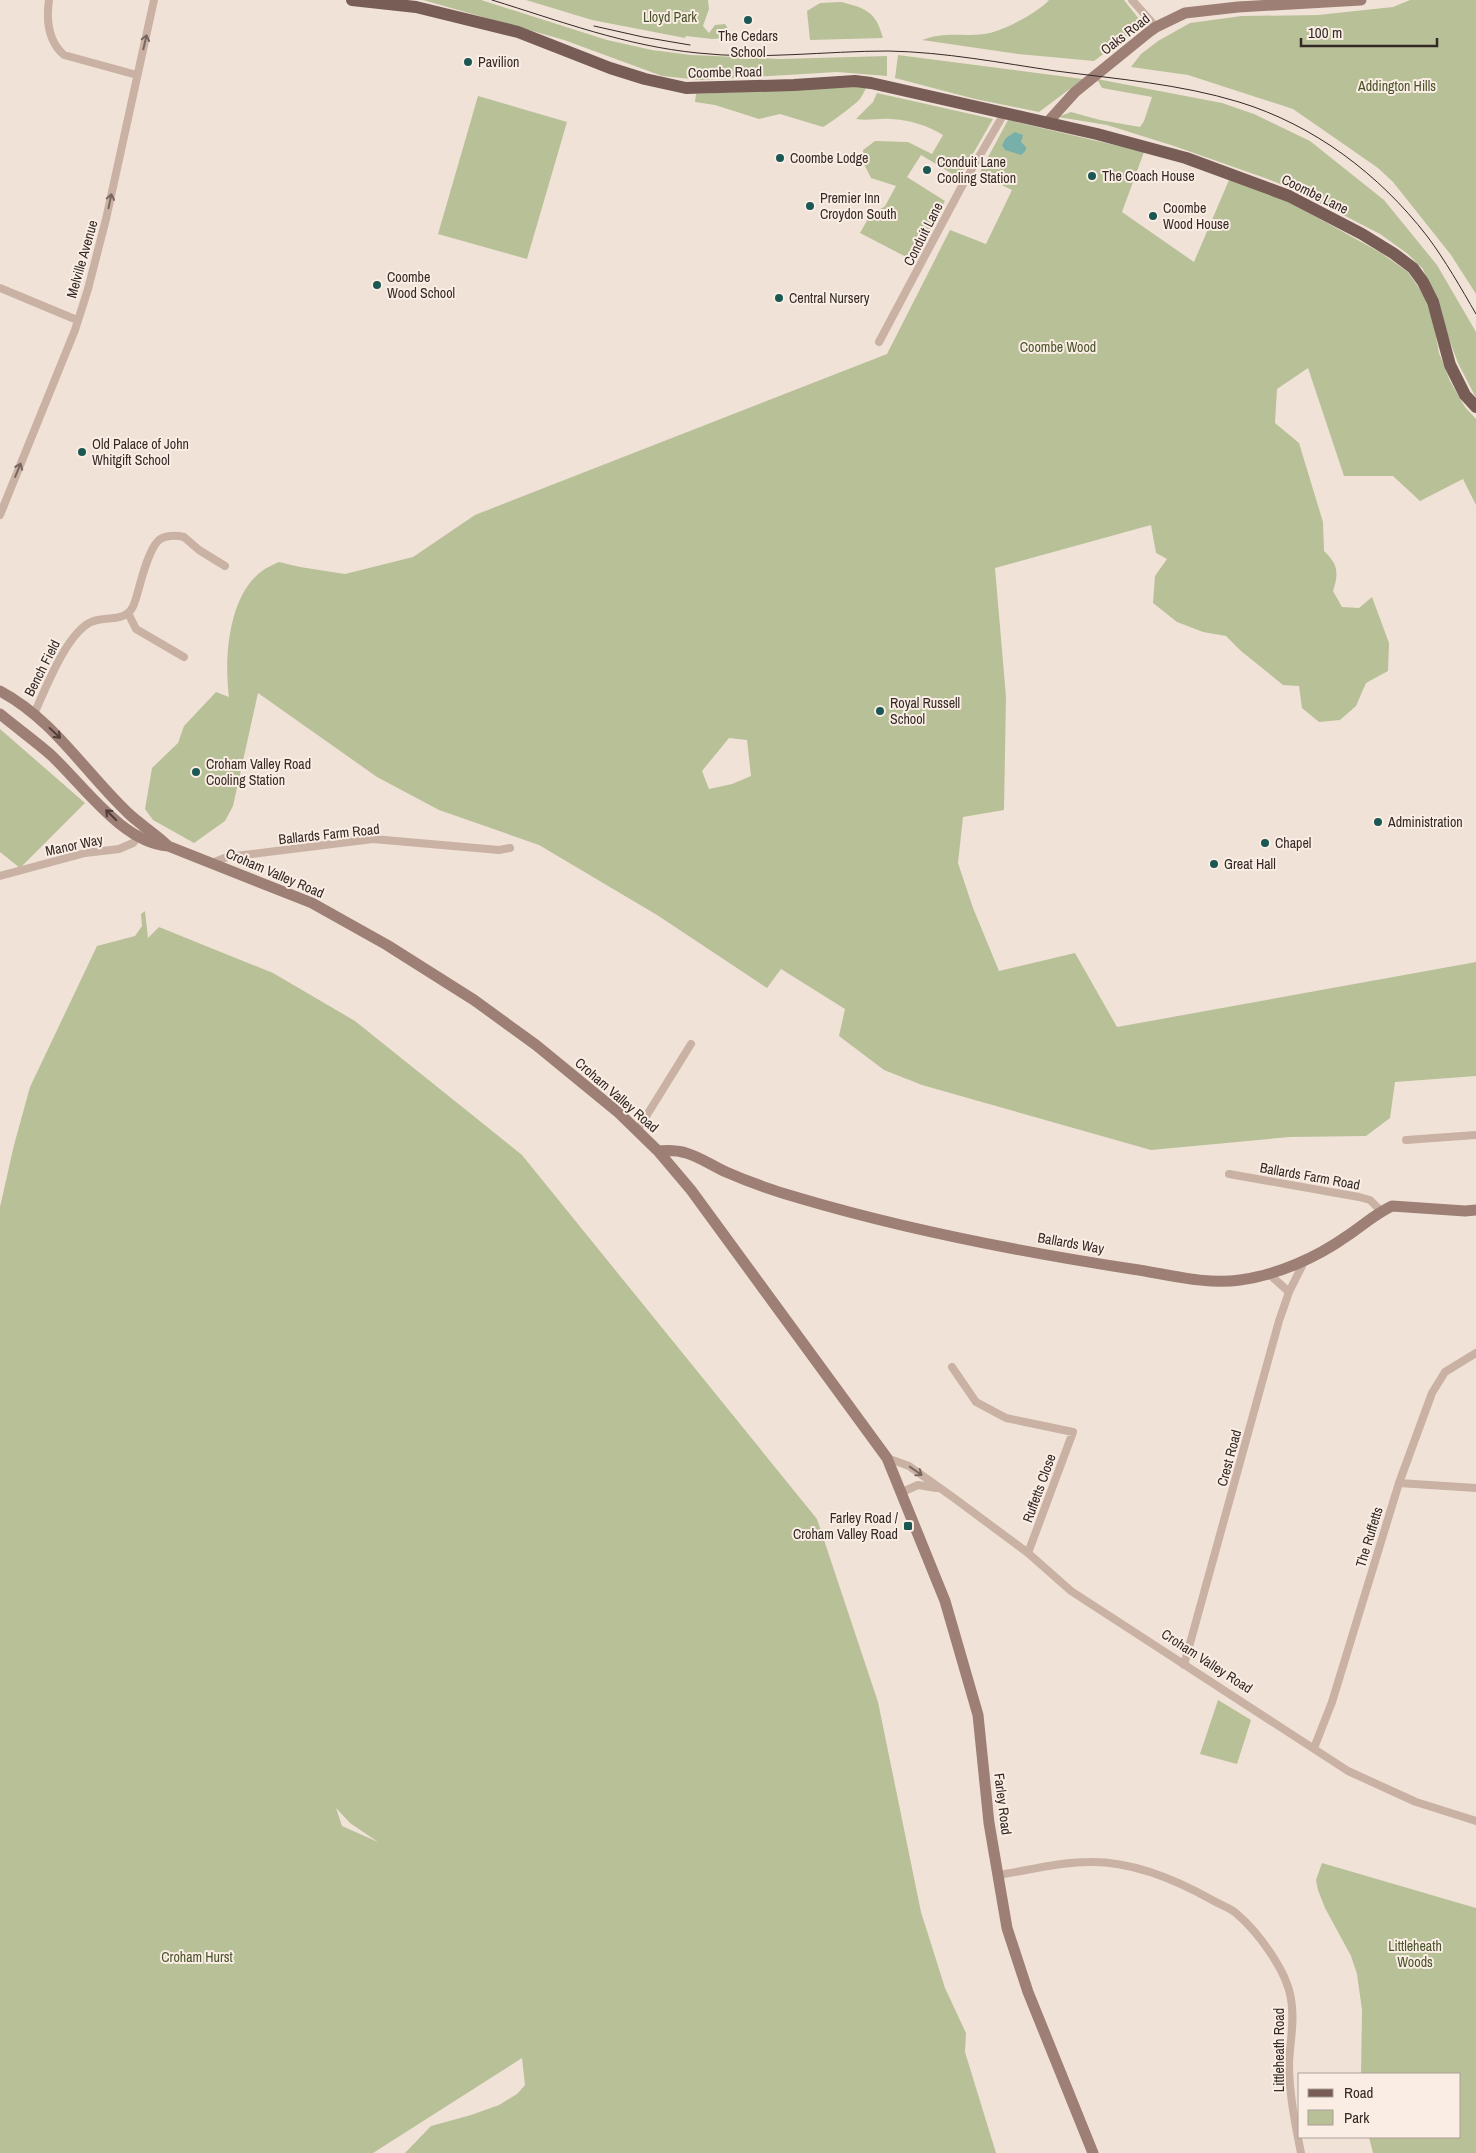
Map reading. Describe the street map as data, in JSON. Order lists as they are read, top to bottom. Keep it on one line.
{"streets":{"main road":["Coombe Road","Coombe Lane"],"street":["Oaks Road","Conduit Lane","Melville Avenue","Bench Field","Ballards Farm Road","Manor Way","Croham Valley Road","Ballards Way","Crest Road","Ruffetts Close","The Ruffetts","Farley Road","Littleheath Road"]},"crossings":[["Oaks Road","Coombe Road"],["Oaks Road","Coombe Lane"],["Coombe Road","Coombe Lane"],["Coombe Road","Conduit Lane"],["Bench Field","Croham Valley Road"],["Ballards Farm Road","Croham Valley Road"],["Ballards Farm Road","Ballards Way"],["Manor Way","Croham Valley Road"],["Croham Valley Road","Ballards Way"],["Croham Valley Road","Crest Road"],["Croham Valley Road","Ruffetts Close"],["Croham Valley Road","The Ruffetts"],["Croham Valley Road","Farley Road"],["Ballards Way","Crest Road"],["Farley Road","Littleheath Road"]],"one_way":["Melville Avenue"],"parks":["Lloyd Park","Addington Hills","Coombe Wood","Littleheath Woods","Croham Hurst"],"places":{"other":["The Cedars School","Pavilion","Coombe Lodge","Conduit Lane Cooling Station","The Coach House","Premier Inn Croydon South","Coombe Wood House","Coombe Wood School","Central Nursery","Old Palace of John Whitgift School","Royal Russell School","Croham Valley Road Cooling Station","Administration","Chapel","Great Hall"],"transit":["Farley Road / Croham Valley Road"]},"legend":["Road","Park"],"scale_bar":"100 m"}
